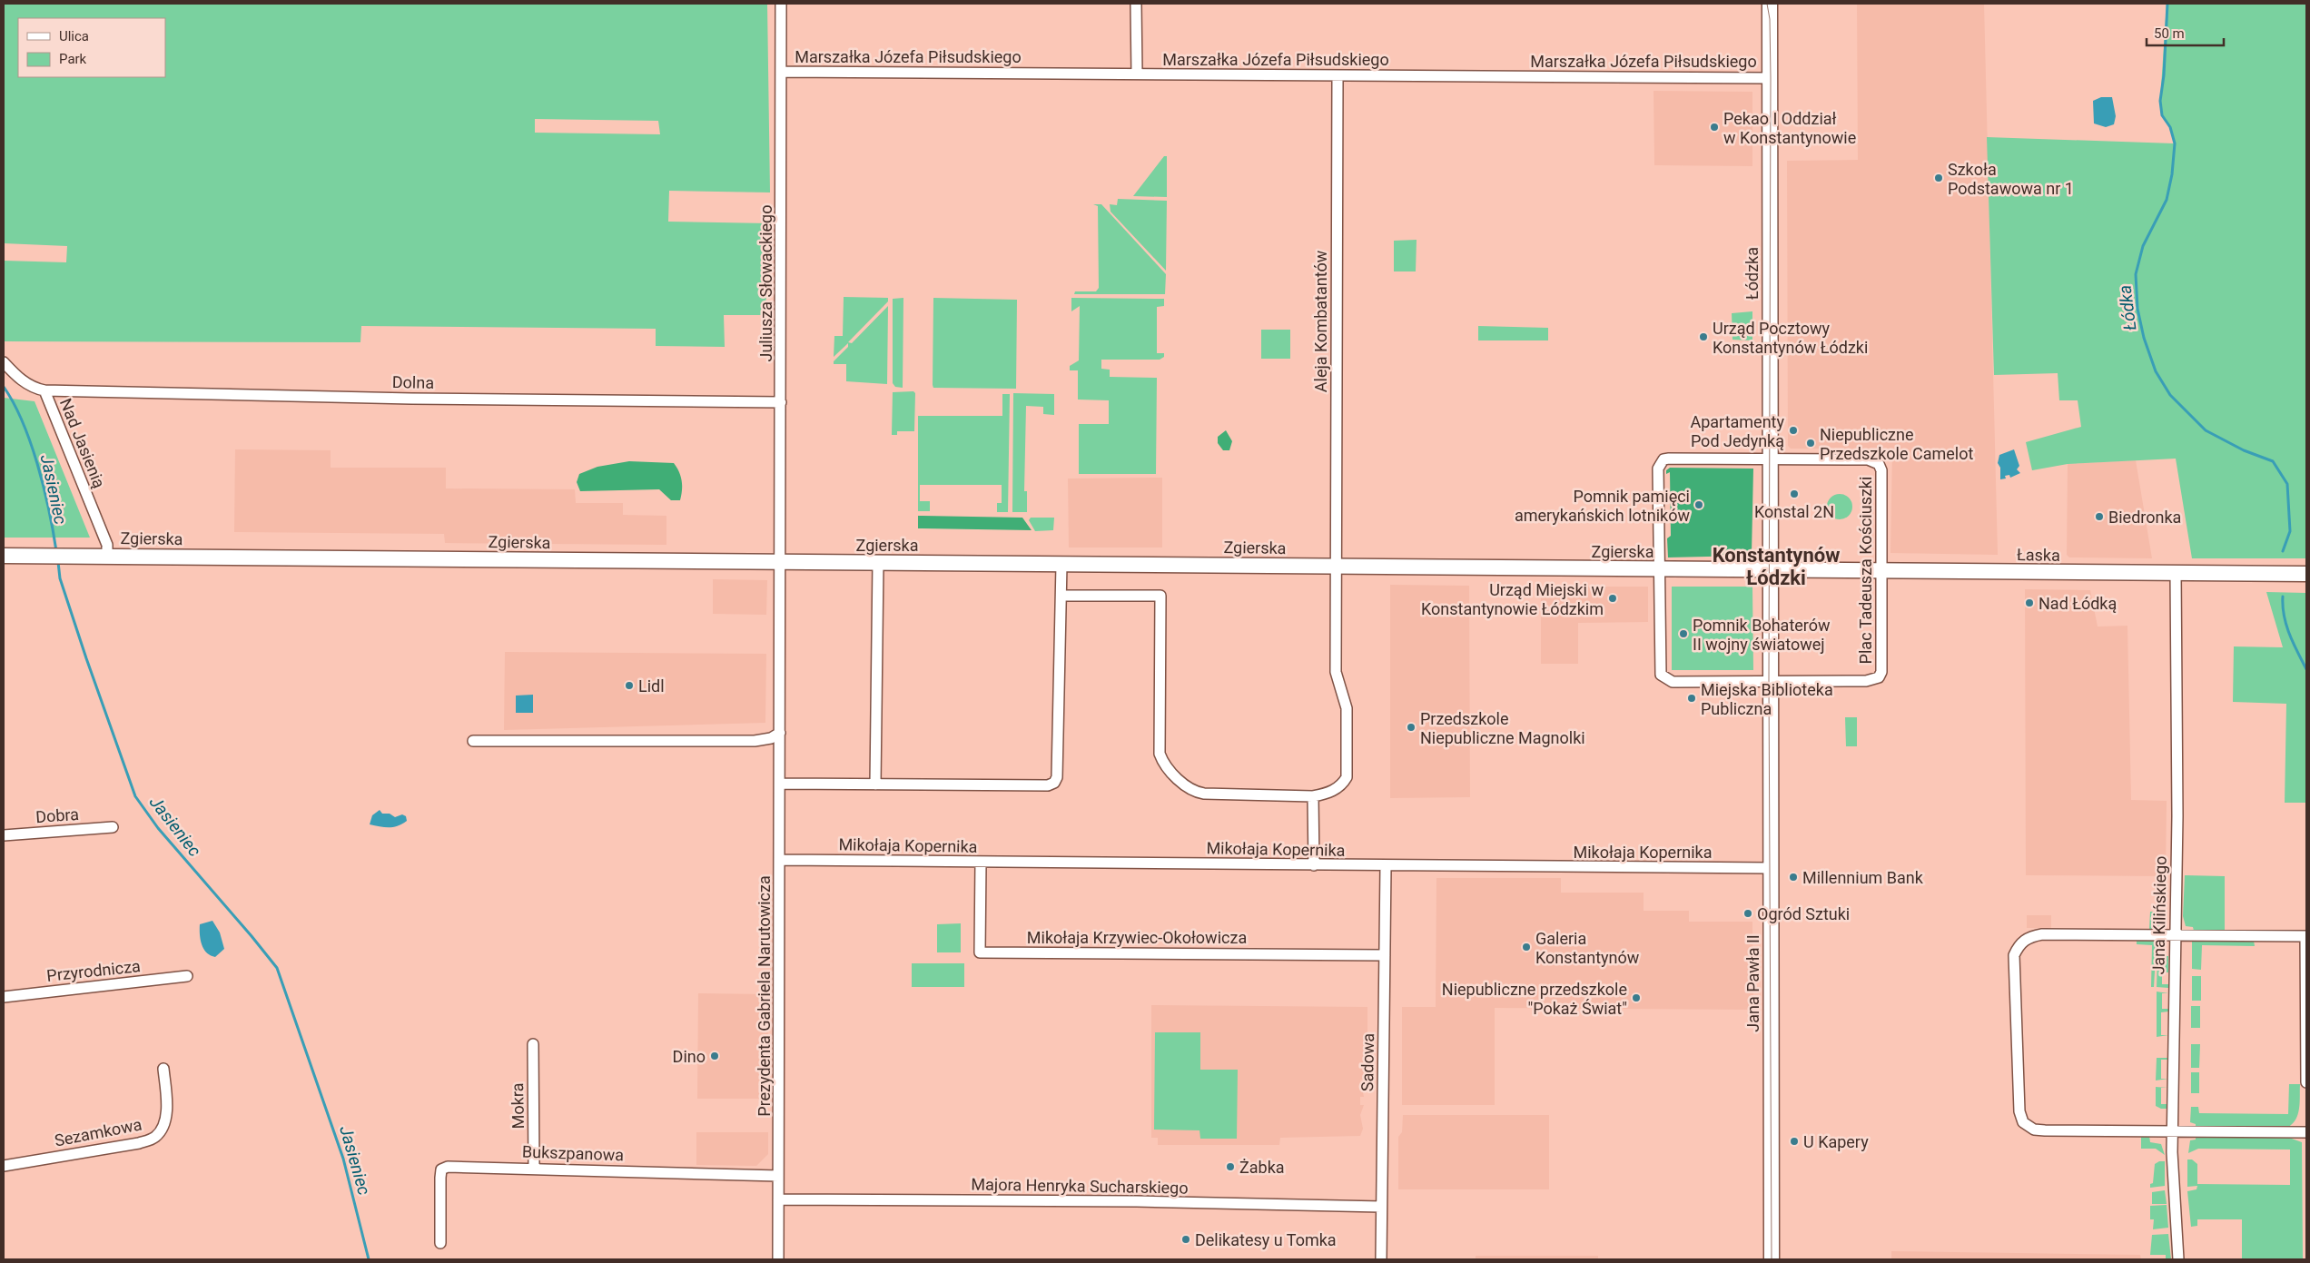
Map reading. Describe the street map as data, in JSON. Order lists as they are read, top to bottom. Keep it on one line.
{"streets":{"main road":["Łódzka","Zgierska","Łaska","Jana Pawła II"],"street":["Marszałka Józefa Piłsudskiego","Juliusza Słowackiego","Aleja Kombatantów","Dolna","Nad Jasienią","Plac Tadeusza Kościuszki","Dobra","Mikołaja Kopernika","Jana Kilińskiego","Mikołaja Krzywiec-Okołowicza","Przyrodnicza","Prezydenta Gabriela Narutowicza","Sadowa","Mokra","Sezamkowa","Bukszpanowa","Majora Henryka Sucharskiego"]},"crossings":[["Marszałka Józefa Piłsudskiego","Łódzka"],["Marszałka Józefa Piłsudskiego","Juliusza Słowackiego"],["Marszałka Józefa Piłsudskiego","Aleja Kombatantów"],["Łódzka","Zgierska"],["Łódzka","Łaska"],["Łódzka","Plac Tadeusza Kościuszki"],["Łódzka","Jana Pawła II"],["Juliusza Słowackiego","Dolna"],["Juliusza Słowackiego","Zgierska"],["Juliusza Słowackiego","Prezydenta Gabriela Narutowicza"],["Aleja Kombatantów","Zgierska"],["Dolna","Nad Jasienią"],["Nad Jasienią","Zgierska"],["Zgierska","Łaska"],["Zgierska","Plac Tadeusza Kościuszki"],["Zgierska","Jana Pawła II"],["Zgierska","Prezydenta Gabriela Narutowicza"],["Łaska","Plac Tadeusza Kościuszki"],["Łaska","Jana Kilińskiego"],["Łaska","Jana Pawła II"],["Plac Tadeusza Kościuszki","Jana Pawła II"],["Mikołaja Kopernika","Mikołaja Krzywiec-Okołowicza"],["Mikołaja Kopernika","Jana Pawła II"],["Mikołaja Kopernika","Prezydenta Gabriela Narutowicza"],["Mikołaja Kopernika","Sadowa"],["Mikołaja Krzywiec-Okołowicza","Sadowa"],["Prezydenta Gabriela Narutowicza","Bukszpanowa"],["Prezydenta Gabriela Narutowicza","Majora Henryka Sucharskiego"],["Sadowa","Majora Henryka Sucharskiego"],["Mokra","Bukszpanowa"]],"districts":["Konstantynów Łódzki"],"water":["Łódka","Jasieniec"],"places":["Pekao I Oddział w Konstantynowie","Szkoła Podstawowa nr 1","Urząd Pocztowy Konstantynów Łódzki","Apartamenty Pod Jedynką","Niepubliczne Przedszkole Camelot","Konstal 2N","Pomnik pamięci amerykańskich lotników","Biedronka","Urząd Miejski w Konstantynowie Łódzkim","Nad Łódką","Pomnik Bohaterów II wojny światowej","Lidl","Miejska Biblioteka Publiczna","Przedszkole Niepubliczne Magnolki","Millennium Bank","Ogród Sztuki","Galeria Konstantynów","Niepubliczne przedszkole \"Pokaż Świat\"","Dino","U Kapery","Żabka","Delikatesy u Tomka"],"legend":["Ulica","Park"],"scale_bar":"50 m"}
